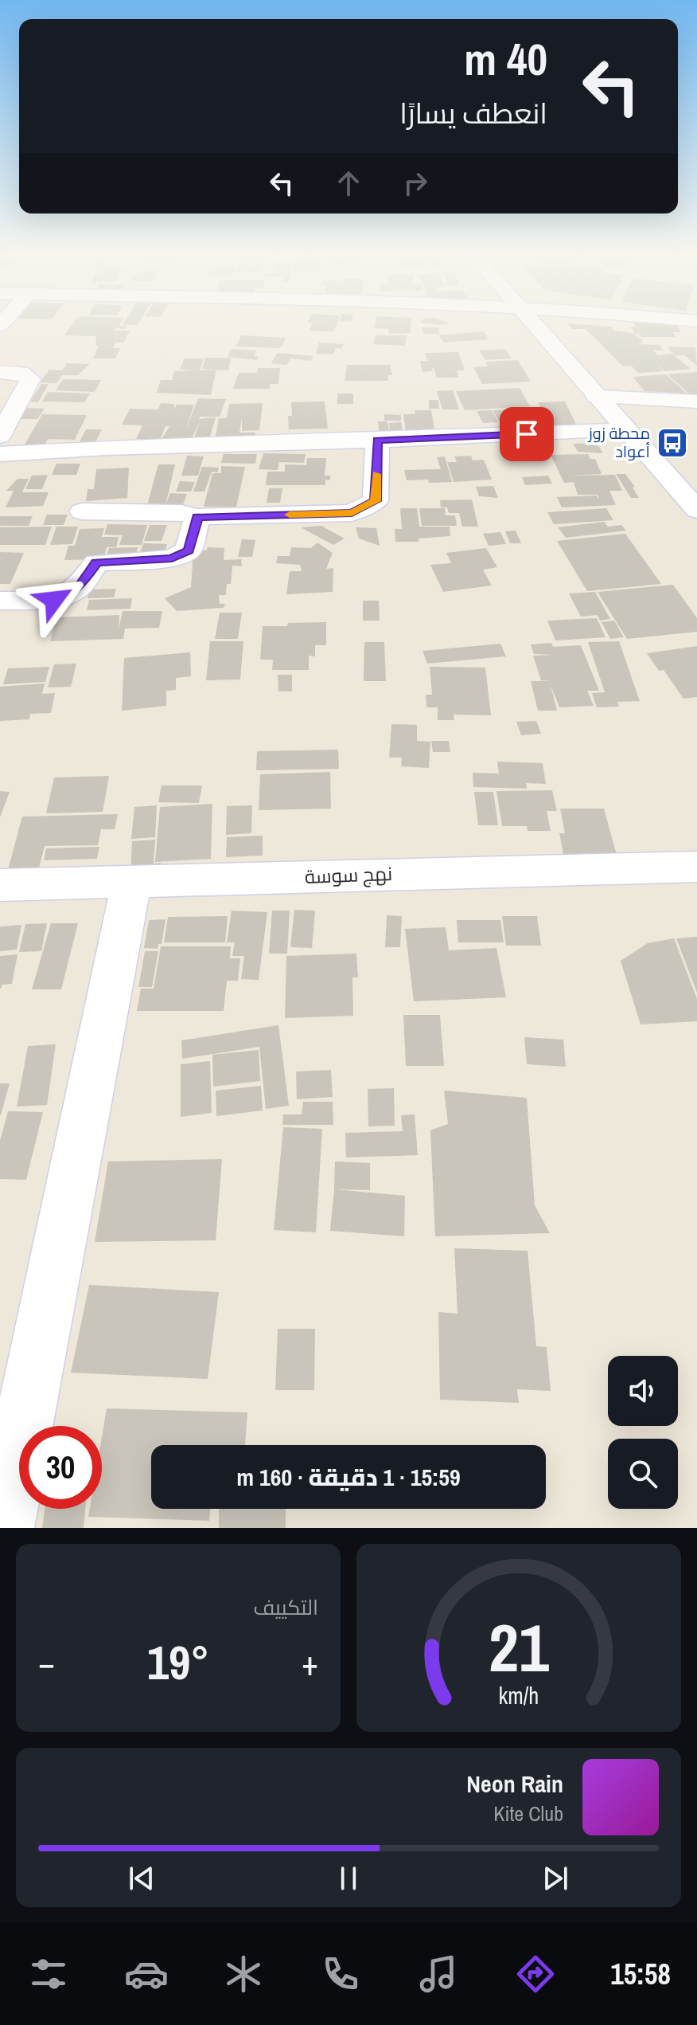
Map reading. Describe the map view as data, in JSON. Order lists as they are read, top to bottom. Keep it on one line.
{"streets":{"street":["نهج سوسة"]},"places":{"bus stop":["محطة زوز أعواد"]},"page":{"turn":["40 m","انعطف يسارًا"],"limit":"30","trip":"15:59 · 1 دقيقة · 160 m","tile":"التكييف","heat":["−","19°","+"],"song":["Neon Rain","Kite Club"],"tabs":"15:58","gauge":["21","km/h"]}}
